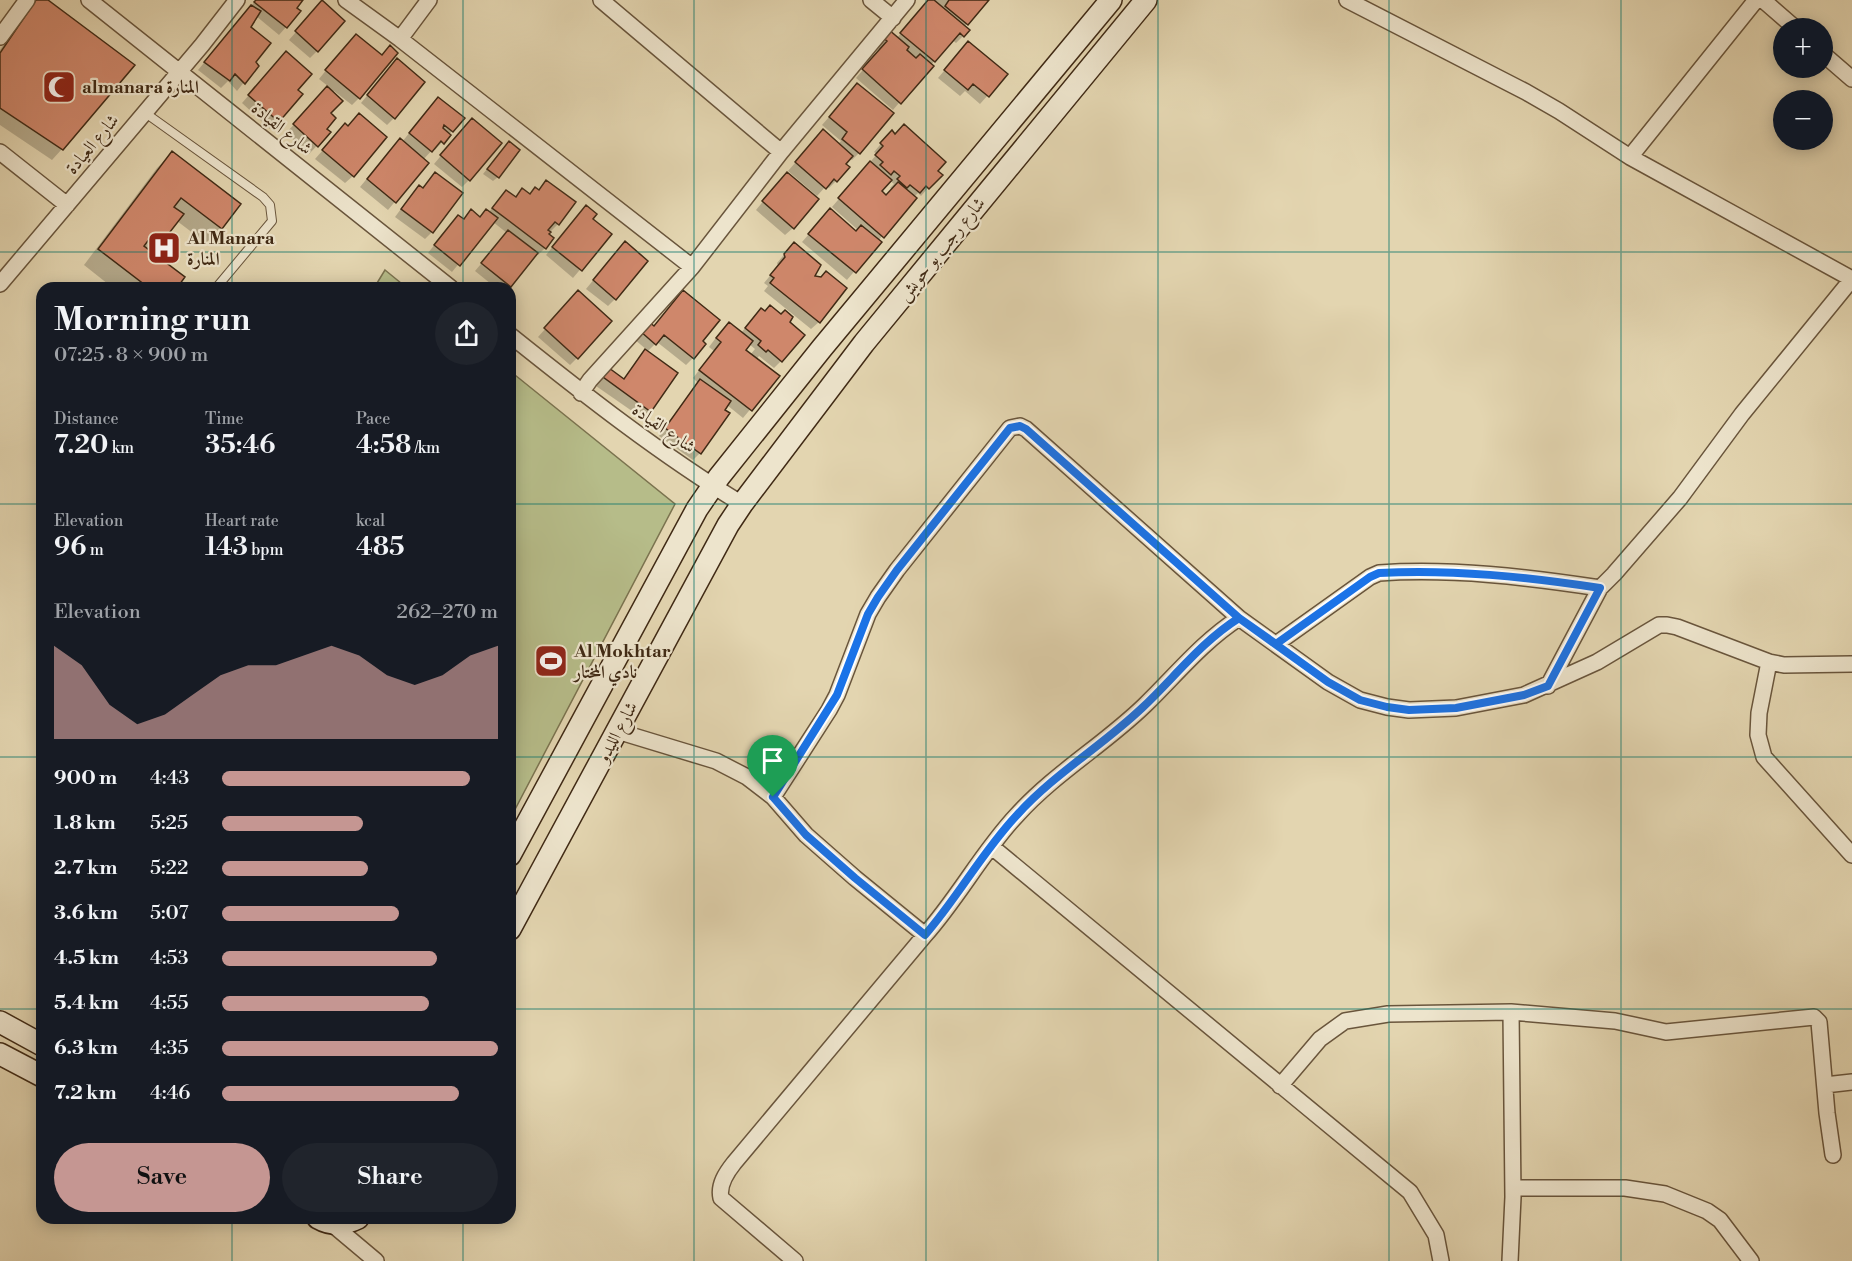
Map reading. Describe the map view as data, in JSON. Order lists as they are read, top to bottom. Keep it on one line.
{"streets":{"main road":["شارع رجب بو حويش","شارع الليدو"],"street":["شارع القيادة","شارع العيادة"]},"crossings":[["شارع القيادة","شارع العيادة"],["شارع القيادة","شارع رجب بو حويش"],["شارع القيادة","شارع الليدو"],["شارع رجب بو حويش","شارع الليدو"]],"places":{"mosque":["almanara المنارة"],"hospital":["Al Manara المنارة"],"sports":["Al Mokhtar نادي المختار"]},"page":{"map_buttons":["+","−"],"heading":["Morning run","07:25 · 8 × 900 m"],"stats":[["Distance","7.20 km"],["Time","35:46"],["Pace","4:58 /km"],["Elevation","96 m"],["Heart rate","143 bpm"],["kcal","485"]],"chart":["Elevation","262–270 m"],"list":[{"name":"900 m","note":"4:43"},{"name":"1.8 km","note":"5:25"},{"name":"2.7 km","note":"5:22"},{"name":"3.6 km","note":"5:07"},{"name":"4.5 km","note":"4:53"},{"name":"5.4 km","note":"4:55"},{"name":"6.3 km","note":"4:35"},{"name":"7.2 km","note":"4:46"}],"buttons":["Save","Share"]}}
